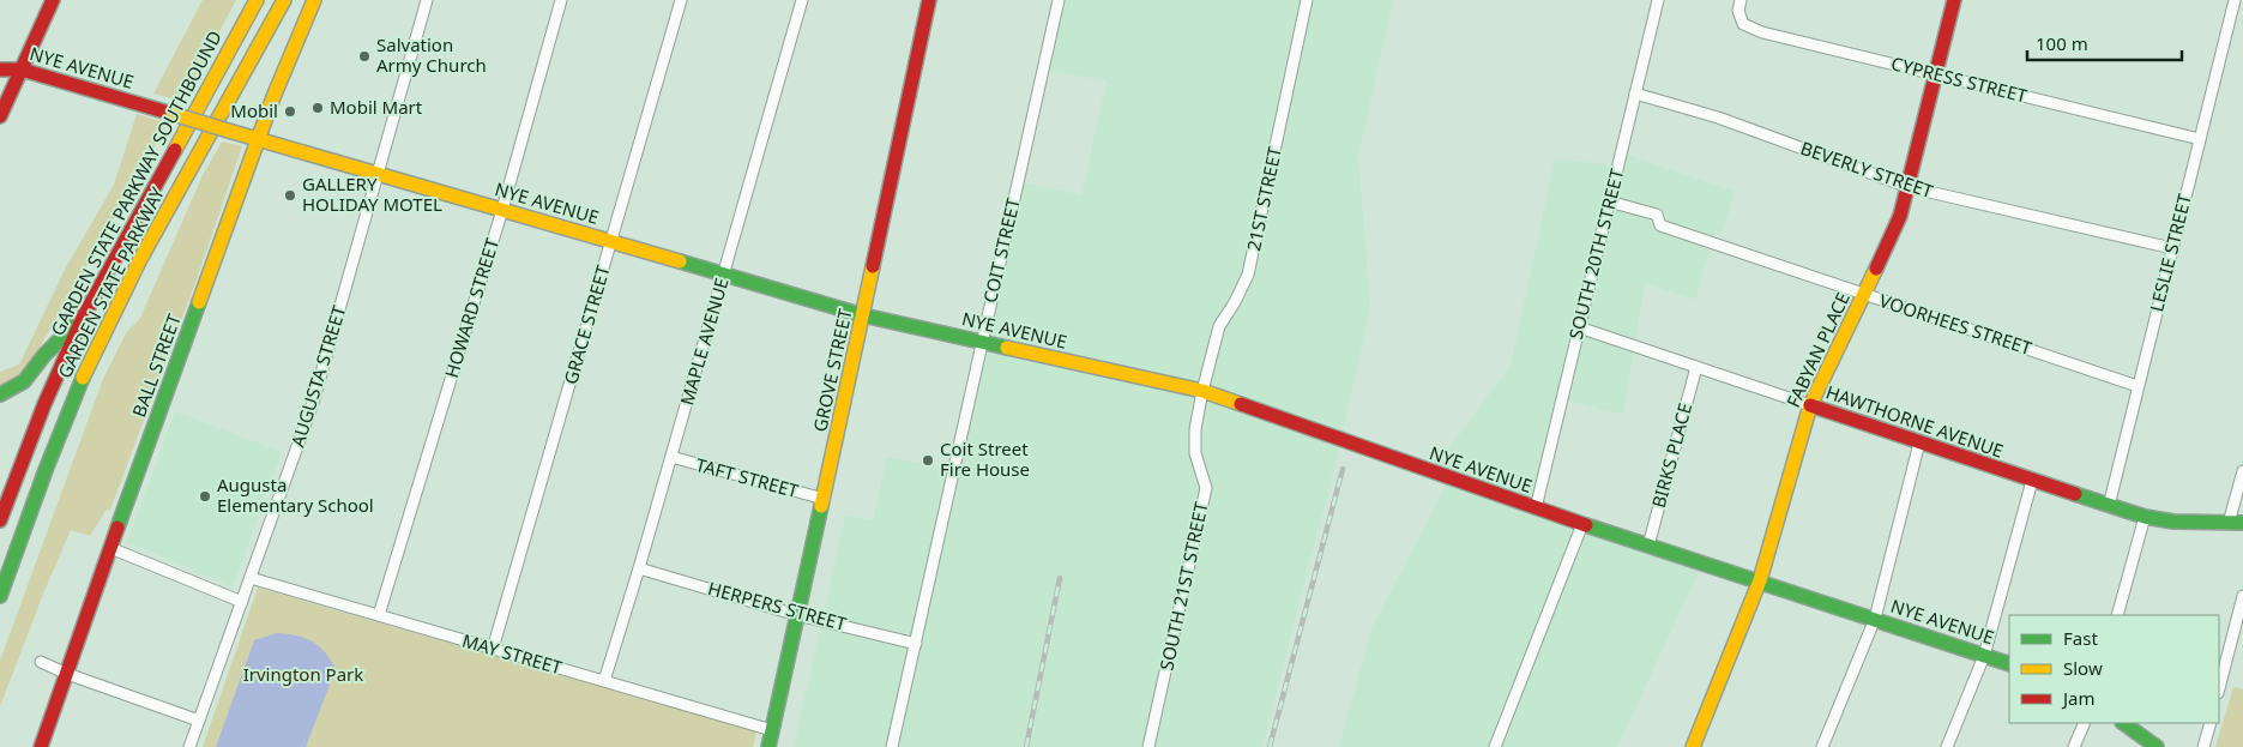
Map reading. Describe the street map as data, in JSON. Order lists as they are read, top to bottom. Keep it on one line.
{"streets":{"main road":["NYE AVENUE","GARDEN STATE PARKWAY SOUTHBOUND","GARDEN STATE PARKWAY","FABYAN PLACE","BALL STREET","GROVE STREET","HAWTHORNE AVENUE"],"street":["CYPRESS STREET","BEVERLY STREET","21ST STREET","COIT STREET","LESLIE STREET","SOUTH 20TH STREET","HOWARD STREET","GRACE STREET","VOORHEES STREET","MAPLE AVENUE","AUGUSTA STREET","BIRKS PLACE","TAFT STREET","SOUTH 21ST STREET","HERPERS STREET","MAY STREET"]},"crossings":[["NYE AVENUE","21ST STREET"],["NYE AVENUE","COIT STREET"],["NYE AVENUE","SOUTH 20TH STREET"],["NYE AVENUE","HOWARD STREET"],["NYE AVENUE","GRACE STREET"],["NYE AVENUE","MAPLE AVENUE"],["NYE AVENUE","FABYAN PLACE"],["NYE AVENUE","BALL STREET"],["NYE AVENUE","GROVE STREET"],["NYE AVENUE","AUGUSTA STREET"],["NYE AVENUE","BIRKS PLACE"],["NYE AVENUE","SOUTH 21ST STREET"],["CYPRESS STREET","LESLIE STREET"],["CYPRESS STREET","FABYAN PLACE"],["BEVERLY STREET","LESLIE STREET"],["BEVERLY STREET","SOUTH 20TH STREET"],["BEVERLY STREET","FABYAN PLACE"],["21ST STREET","SOUTH 21ST STREET"],["COIT STREET","HERPERS STREET"],["LESLIE STREET","VOORHEES STREET"],["LESLIE STREET","HAWTHORNE AVENUE"],["SOUTH 20TH STREET","VOORHEES STREET"],["SOUTH 20TH STREET","HAWTHORNE AVENUE"],["HOWARD STREET","MAY STREET"],["GRACE STREET","MAY STREET"],["VOORHEES STREET","FABYAN PLACE"],["MAPLE AVENUE","TAFT STREET"],["MAPLE AVENUE","HERPERS STREET"],["MAPLE AVENUE","MAY STREET"],["FABYAN PLACE","HAWTHORNE AVENUE"],["GROVE STREET","TAFT STREET"],["GROVE STREET","HERPERS STREET"],["GROVE STREET","MAY STREET"],["AUGUSTA STREET","MAY STREET"],["HAWTHORNE AVENUE","BIRKS PLACE"]],"parks":["Irvington Park"],"places":["Salvation Army Church","Mobil Mart","Mobil","GALLERY HOLIDAY MOTEL","Coit Street Fire House","Augusta Elementary School"],"legend":["Fast","Slow","Jam"],"scale_bar":"100 m"}
